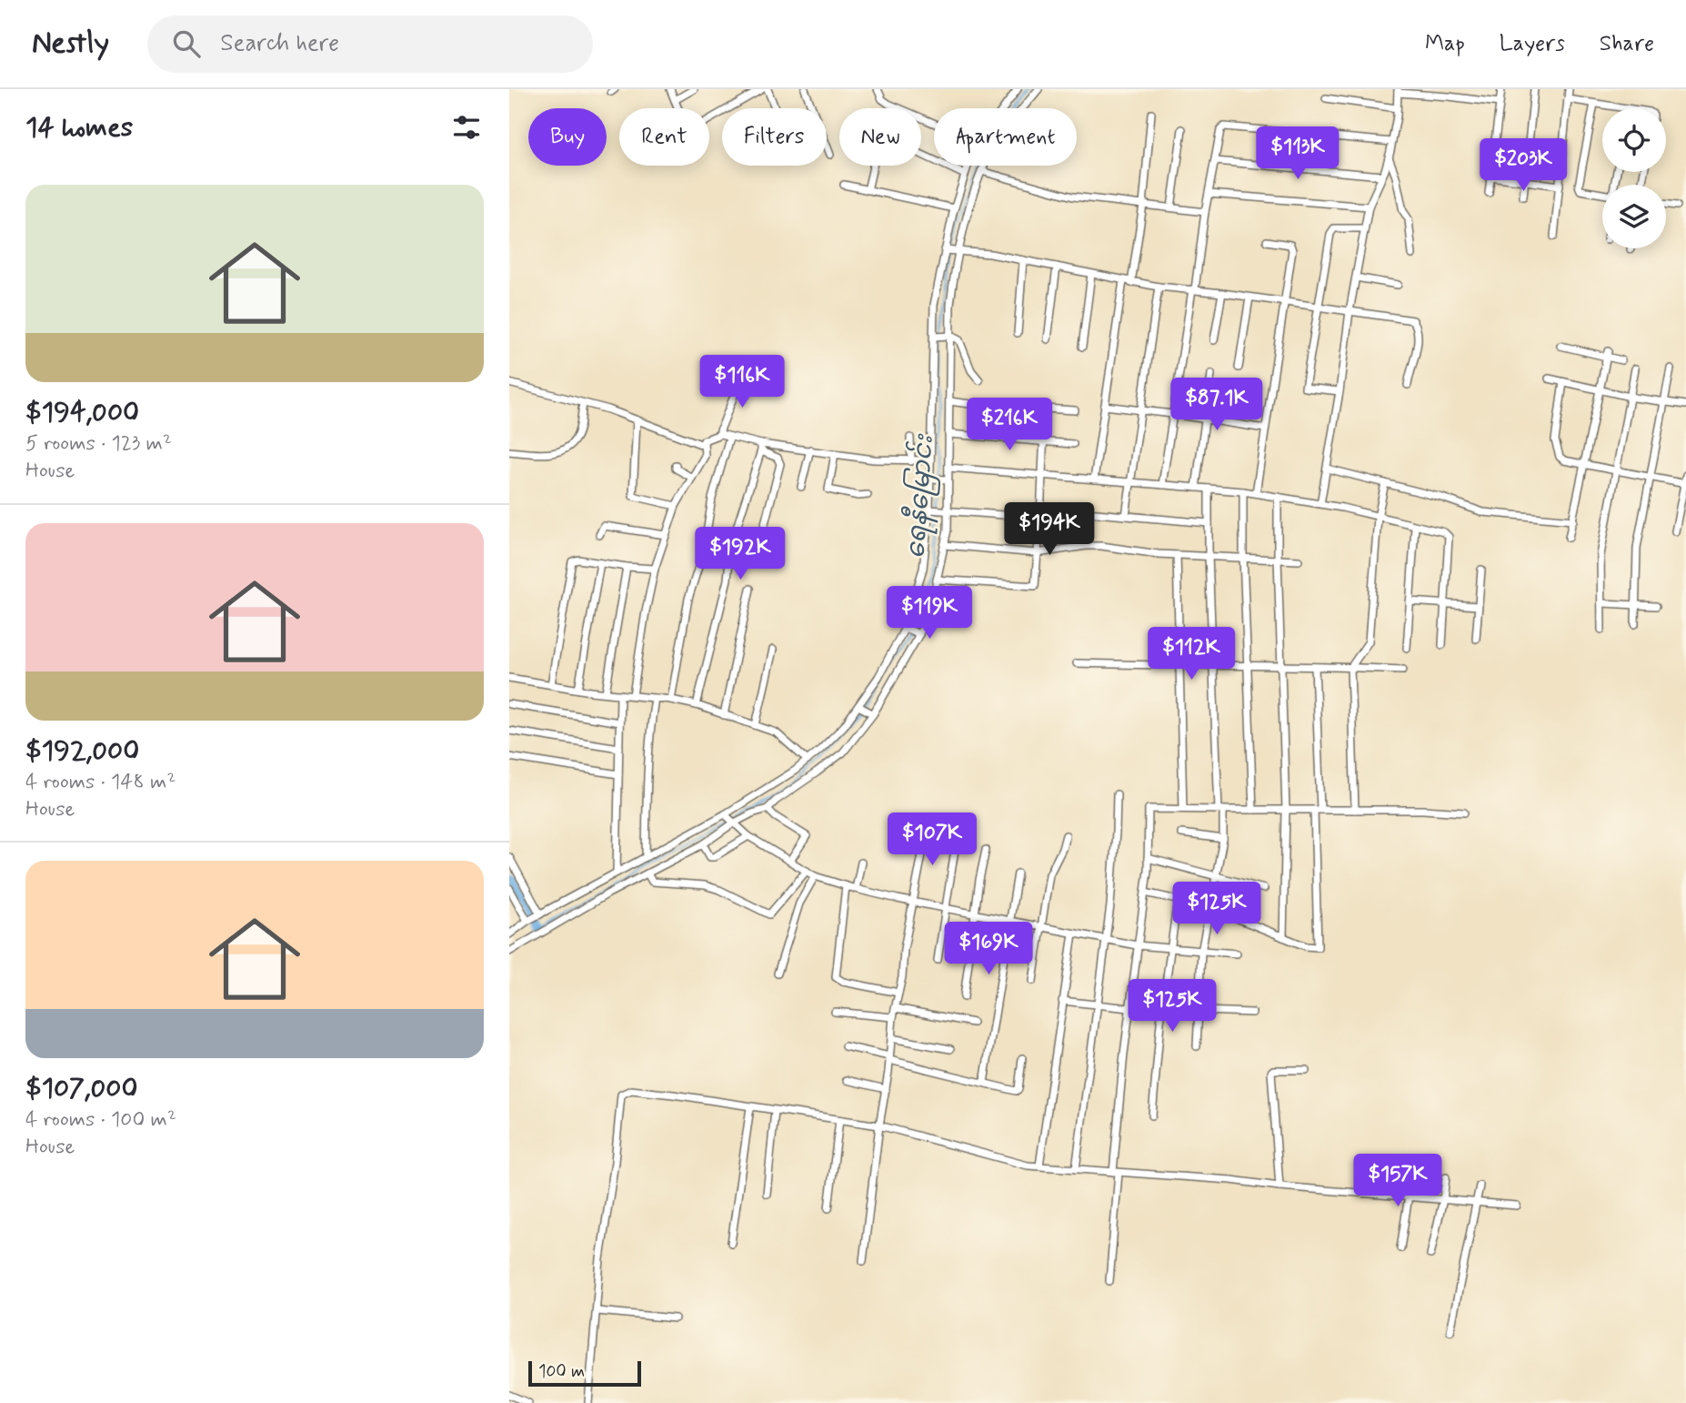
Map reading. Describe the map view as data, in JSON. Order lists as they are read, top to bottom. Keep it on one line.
{"water":["ရေနီမြောင်း"],"scale_bar":"100 m","page":{"header":"Nestly","search":"Search here","nav":["Map","Layers","Share"],"heading":"14 homes","chip":["Buy","Rent","Filters","New","Apartment"],"price":["$113K","$203K","$116K","$87.1K","$216K","$194K","$192K","$119K","$112K","$107K","$125K","$169K","$125K","$157K"],"list":[{"name":"$194,000","note":"5 rooms · 123 m² · House"},{"name":"$192,000","note":"4 rooms · 148 m² · House"},{"name":"$107,000","note":"4 rooms · 100 m² · House"}],"scale":"100 m"}}
